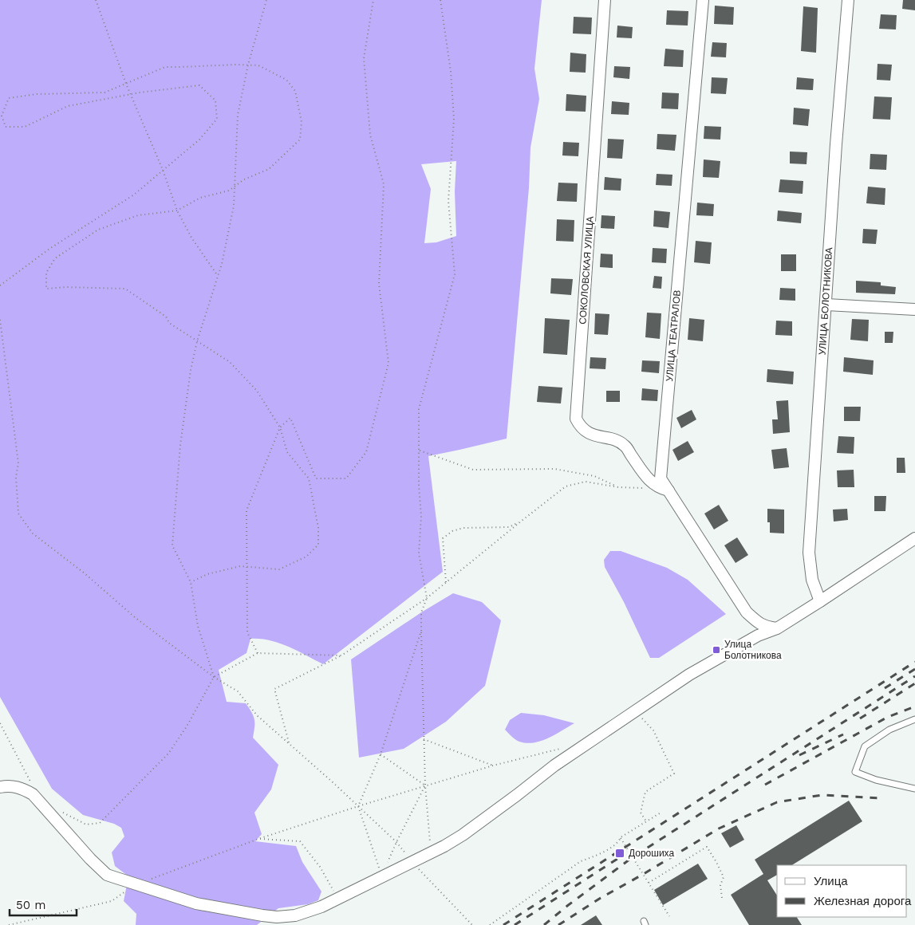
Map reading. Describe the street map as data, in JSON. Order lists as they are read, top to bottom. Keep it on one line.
{"streets":{"street":["СОКОЛОВСКАЯ УЛИЦА","УЛИЦА БОЛОТНИКОВА","УЛИЦА ТЕАТРАЛОВ"]},"crossings":[["СОКОЛОВСКАЯ УЛИЦА","УЛИЦА ТЕАТРАЛОВ"]],"places":{"transit":["Улица Болотникова","Дорошиха"]},"legend":["Улица","Железная дорога"],"scale_bar":"50 m"}
